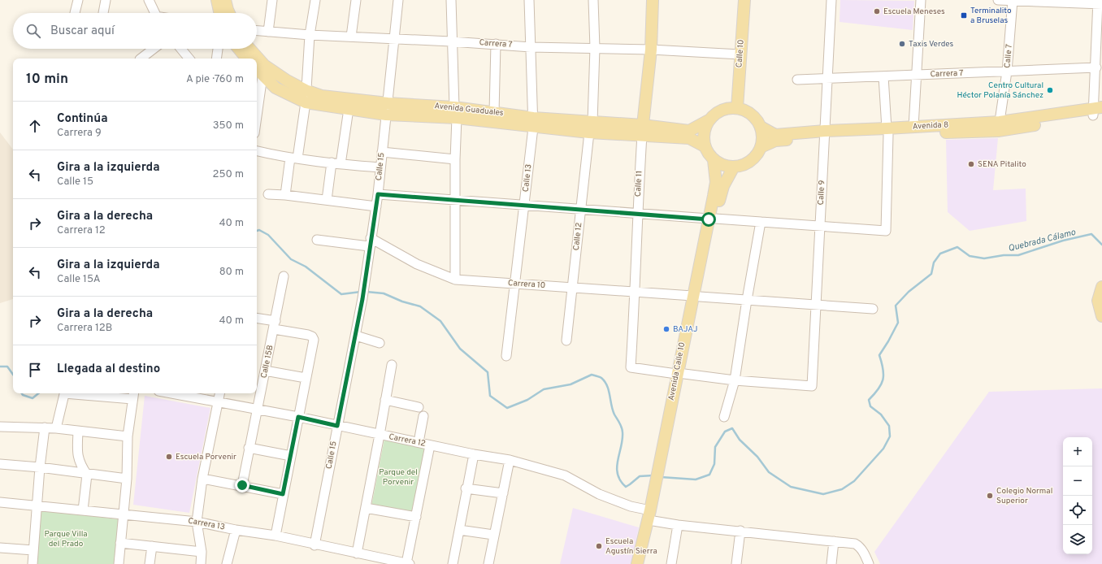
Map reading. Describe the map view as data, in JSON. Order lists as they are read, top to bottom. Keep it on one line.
{"streets":{"main road":["Calle 10","Avenida Guaduales","Avenida 8","Calle 11","Avenida Calle 10"],"street":["Carrera 7","Calle 7","Calle 15","Calle 13","Calle 9","Calle 12","Carrera 10","Calle 15B","Carrera 12","Carrera 13"]},"crossings":[["Carrera 7","Calle 10"],["Carrera 7","Calle 7"],["Carrera 7","Calle 15"],["Carrera 7","Calle 13"],["Carrera 7","Calle 11"],["Carrera 7","Calle 9"],["Calle 10","Avenida Guaduales"],["Calle 10","Avenida 8"],["Calle 10","Avenida Calle 10"],["Calle 7","Avenida 8"],["Avenida Guaduales","Avenida 8"],["Avenida Guaduales","Calle 15"],["Avenida Guaduales","Calle 13"],["Avenida Guaduales","Calle 11"],["Avenida Guaduales","Calle 12"],["Avenida Guaduales","Avenida Calle 10"],["Avenida 8","Calle 9"],["Avenida 8","Avenida Calle 10"],["Calle 15","Carrera 10"],["Calle 15","Carrera 12"],["Calle 15","Carrera 13"],["Calle 13","Carrera 10"],["Calle 11","Carrera 10"],["Calle 11","Avenida Calle 10"],["Calle 9","Carrera 10"],["Calle 12","Carrera 10"],["Carrera 10","Avenida Calle 10"],["Calle 15B","Carrera 12"],["Avenida Calle 10","Carrera 12"]],"water":["Quebrada Cálamo"],"parks":["Parque del Porvenir","Parque Villa del Prado"],"places":{"other":["Escuela Meneses","Taxis Verdes","Centro Cultural Héctor Polanía Sánchez","SENA Pitalito","BAJAJ","Escuela Porvenir","Colegio Normal Superior","Escuela Agustín Sierra"],"transit":["Terminalito a Bruselas"]},"page":{"search":"Buscar aquí","heading":["10 min","A pie · 760 m"],"list":[["Continúa","Carrera 9","350 m"],["Gira a la izquierda","Calle 15","250 m"],["Gira a la derecha","Carrera 12","40 m"],["Gira a la izquierda","Calle 15A","80 m"],["Gira a la derecha","Carrera 12B","40 m"],"Llegada al destino"],"map_buttons":["+","−"]}}
